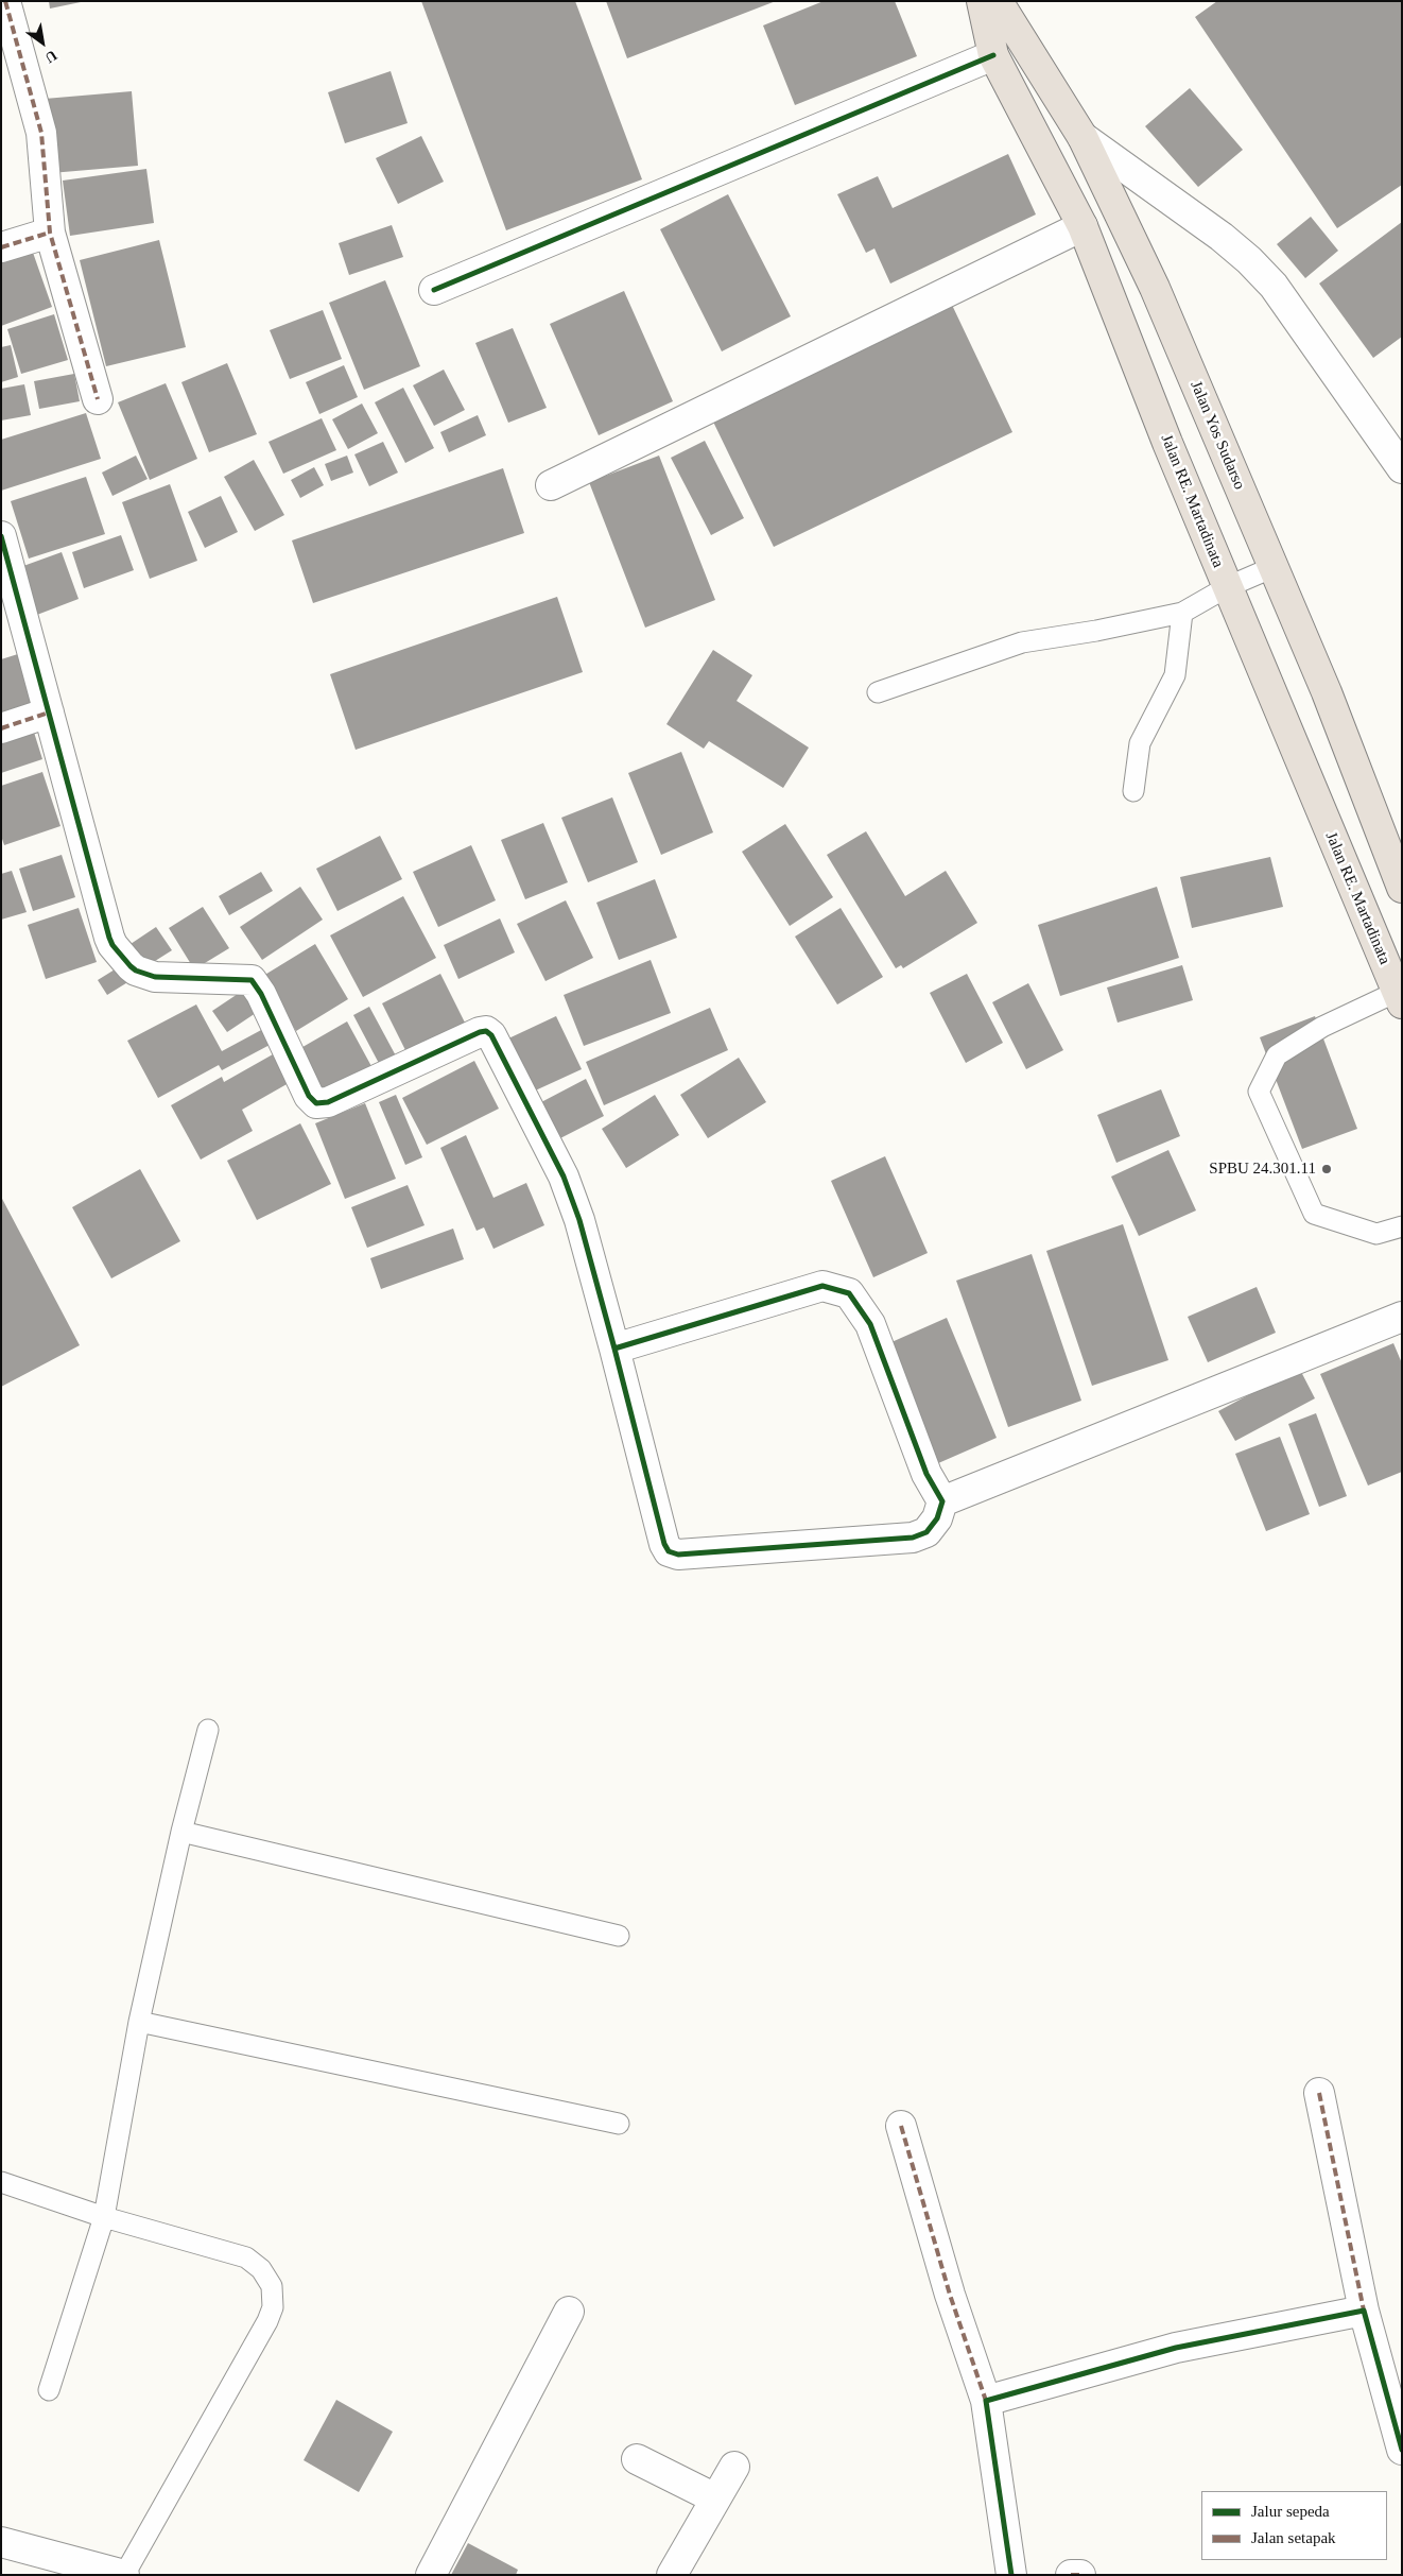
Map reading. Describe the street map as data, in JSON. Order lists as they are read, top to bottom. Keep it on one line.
{"streets":{"highway":["Jalan Yos Sudarso","Jalan RE. Martadinata"]},"places":["SPBU 24.301.11"],"legend":["Jalur sepeda","Jalan setapak"],"north":"bottom right"}
